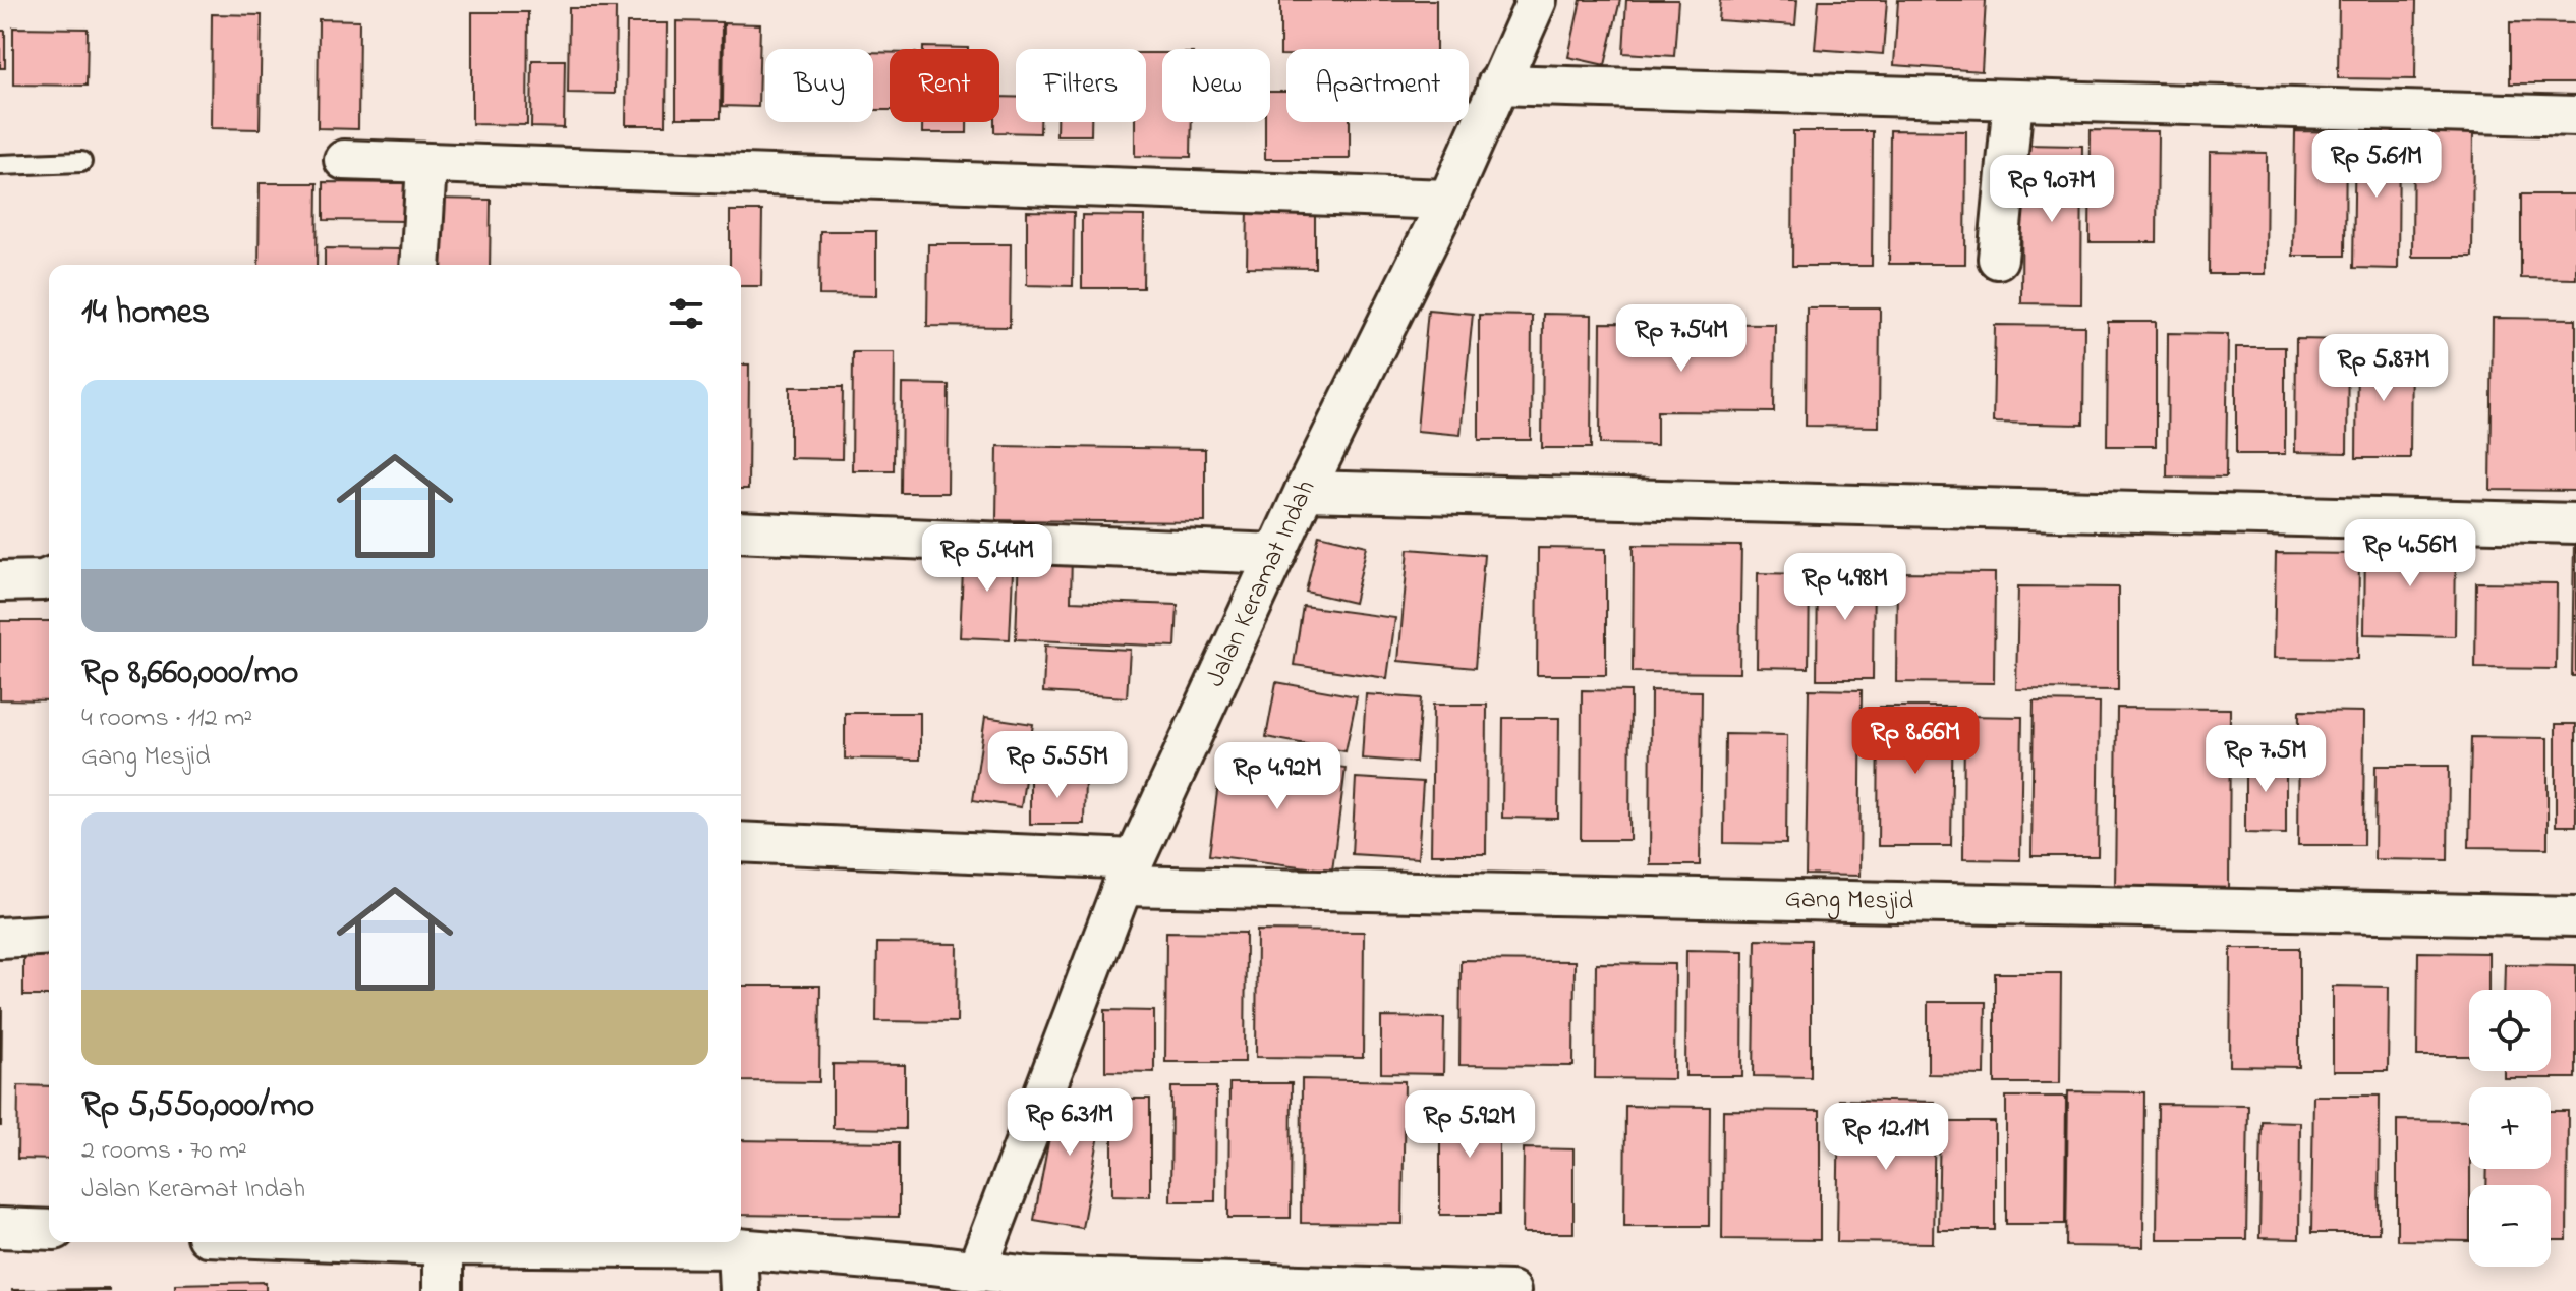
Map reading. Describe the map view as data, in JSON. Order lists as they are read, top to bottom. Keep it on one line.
{"streets":{"street":["Jalan Keramat Indah","Gang Mesjid"]},"crossings":[["Jalan Keramat Indah","Gang Mesjid"]],"page":{"chip":["Buy","Rent","Filters","New","Apartment"],"price":["Rp 5.61M","Rp 9.07M","Rp 7.54M","Rp 5.87M","Rp 4.56M","Rp 5.44M","Rp 4.98M","Rp 8.66M","Rp 7.5M","Rp 5.55M","Rp 4.92M","Rp 6.31M","Rp 5.92M","Rp 12.1M"],"heading":"14 homes","list":[{"name":"Rp 8,660,000/mo","note":"4 rooms · 112 m² · Gang Mesjid"},{"name":"Rp 5,550,000/mo","note":"2 rooms · 70 m² · Jalan Keramat Indah"}],"map_buttons":["+","−"]}}
